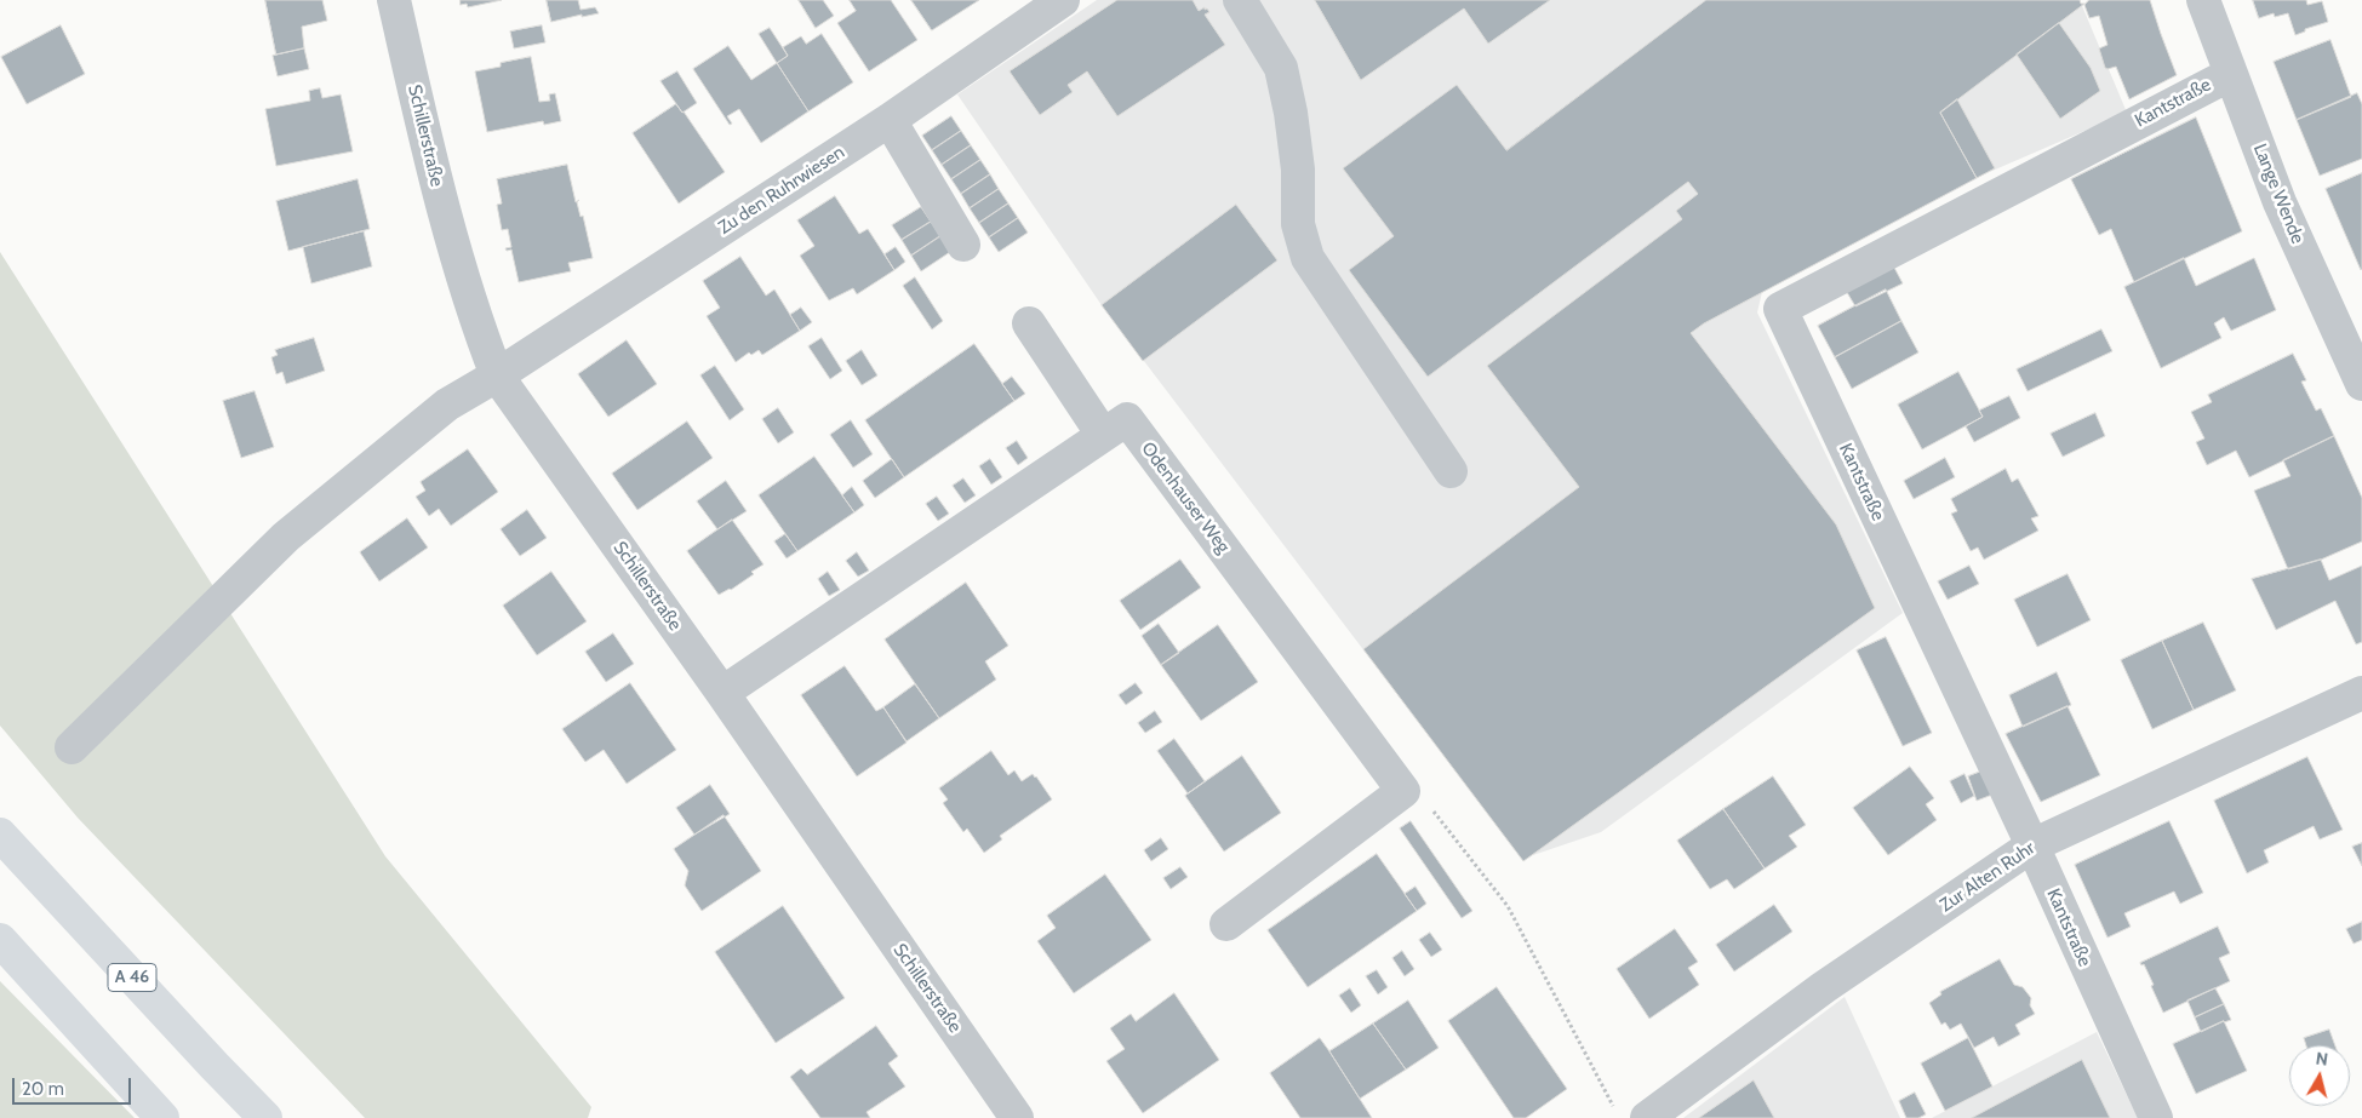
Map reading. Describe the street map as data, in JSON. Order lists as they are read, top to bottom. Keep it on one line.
{"streets":{"highway":["A 46"],"street":["Kantstraße","Schillerstraße","Zu den Ruhrwiesen","Lange Wende","Odenhauser Weg","Zur Alten Ruhr"]},"crossings":[["Kantstraße","Lange Wende"],["Kantstraße","Zur Alten Ruhr"],["Schillerstraße","Zu den Ruhrwiesen"],["Schillerstraße","Odenhauser Weg"]],"scale_bar":"20 m","north":"top"}
